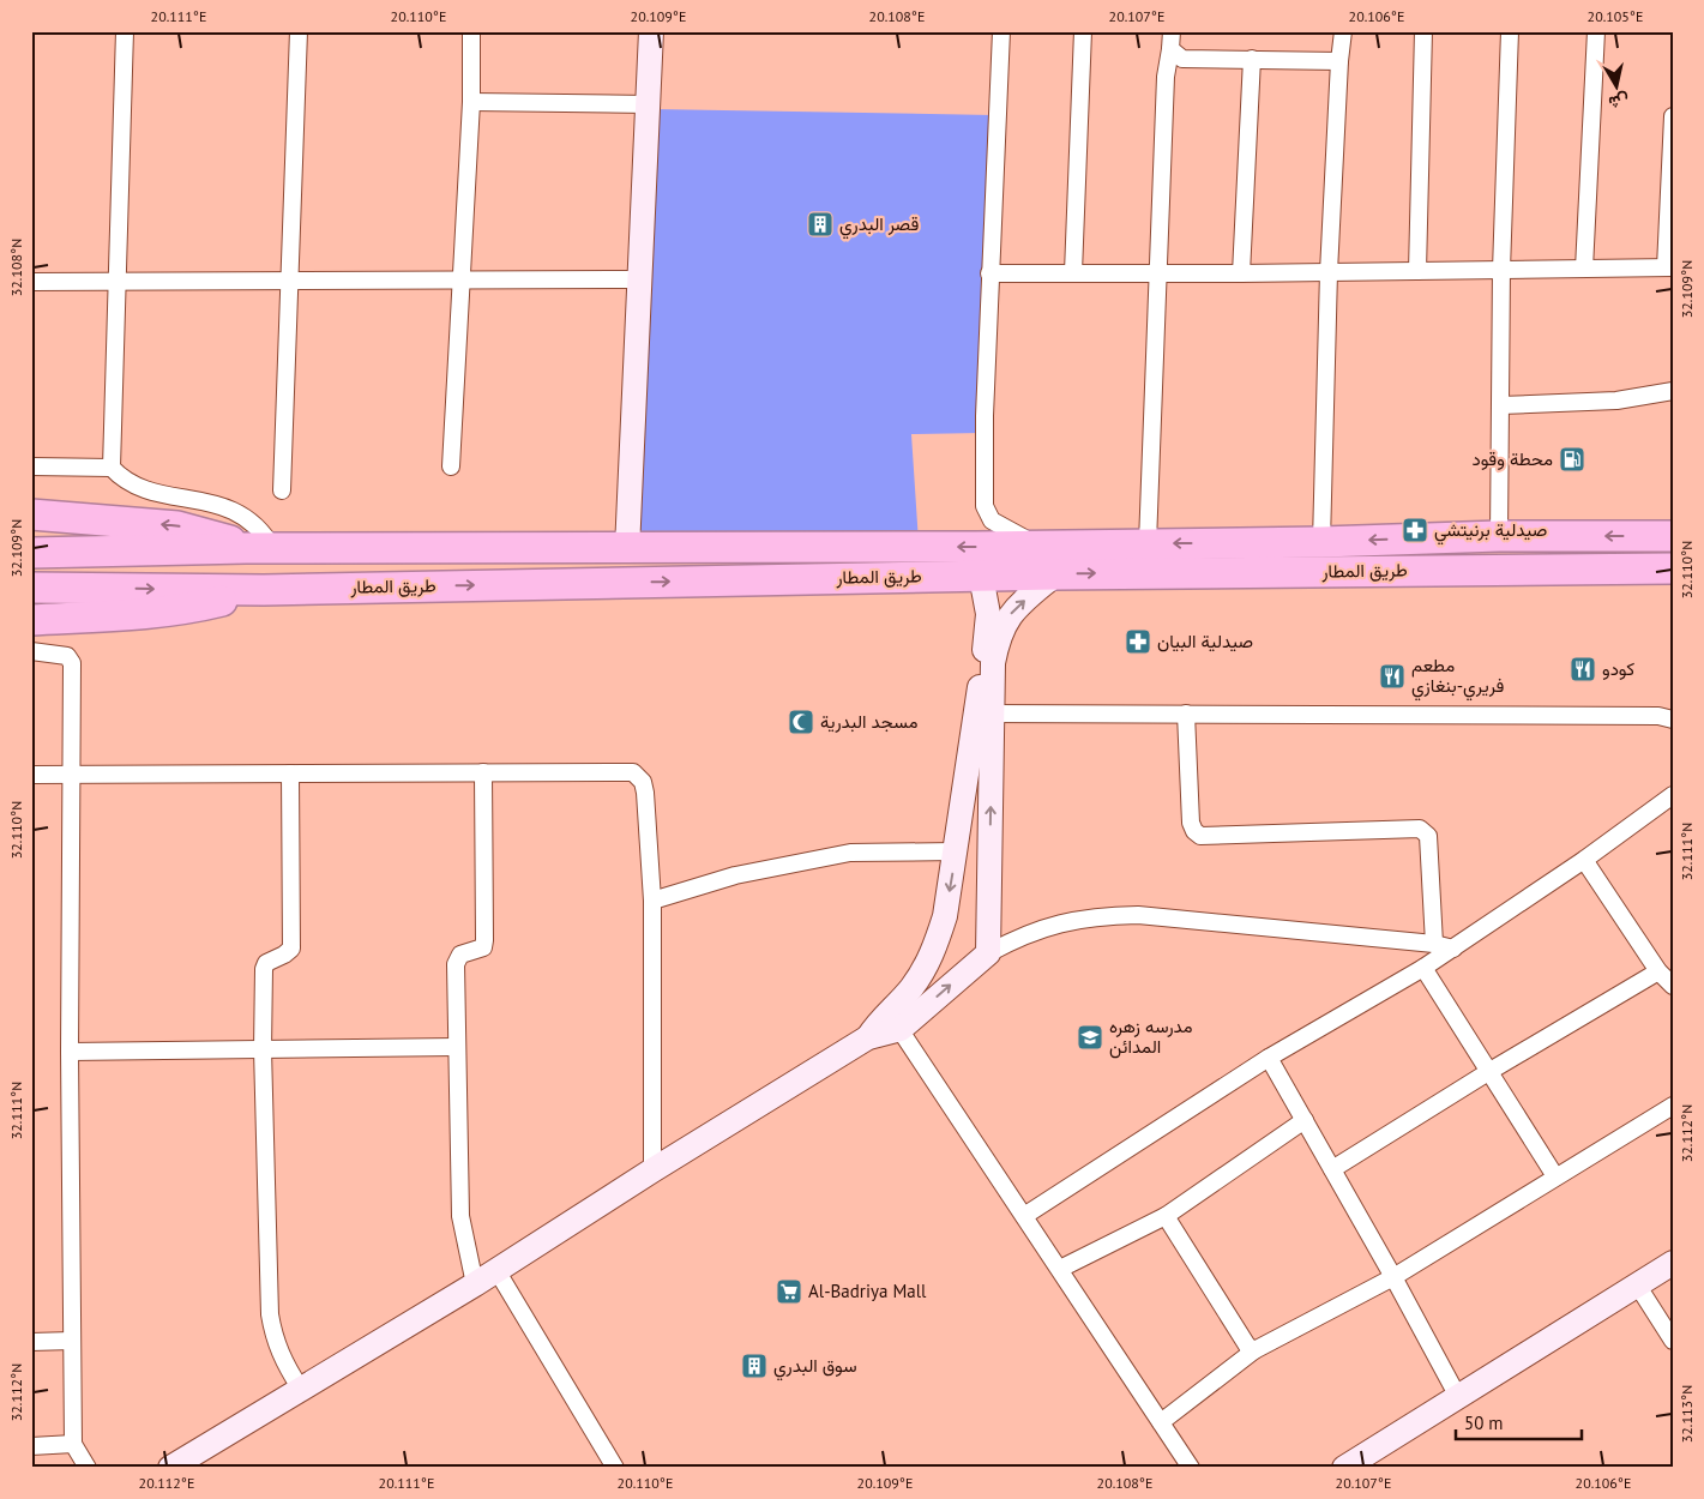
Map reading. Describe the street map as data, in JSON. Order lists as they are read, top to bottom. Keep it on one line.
{"streets":{"highway":["طريق المطار"]},"places":{"building":["قصر البدري","سوق البدري"],"fuel station":["محطة وقود"],"pharmacy":["صيدلية برنيتشي","صيدلية البيان"],"restaurant":["كودو","مطعم فريري-بنغازي"],"mosque":["مسجد البدرية"],"school or university":["مدرسه زهره المدائن"],"supermarket":["Al-Badriya Mall"]},"scale_bar":"50 m","north":"bottom","coordinates":["20.111°E","20.110°E","20.109°E","20.108°E","20.107°E","20.106°E","20.105°E","32.108°N","32.109°N","32.110°N","32.111°N","32.112°N","32.113°N","20.112°E"]}
